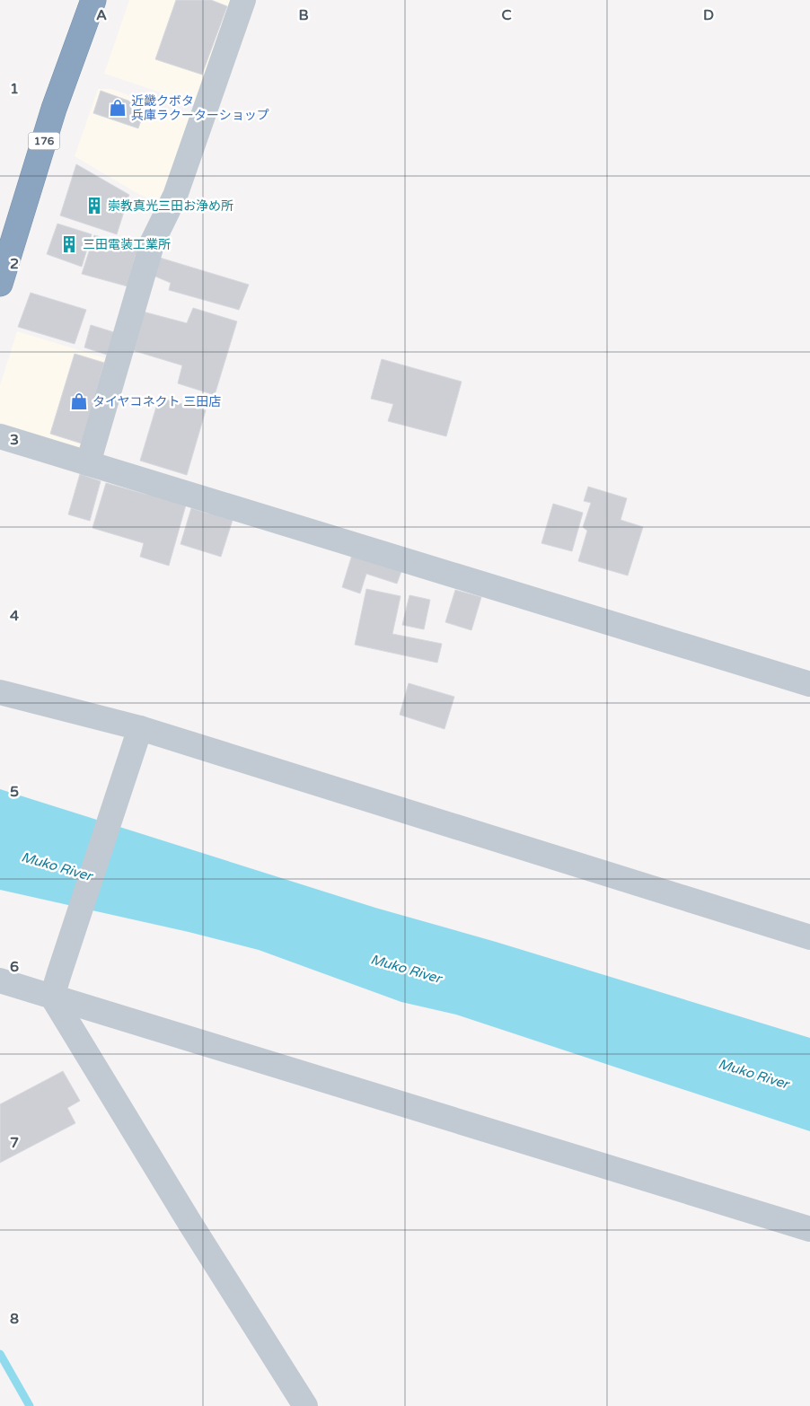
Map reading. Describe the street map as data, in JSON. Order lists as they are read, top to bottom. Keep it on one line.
{"streets":{"highway":["176"]},"water":["Muko River"],"places":{"shop":["近畿クボタ 兵庫ラクーターショップ","タイヤコネクト 三田店"],"building":["崇教真光三田お浄め所","三田電装工業所"]},"grid":{"columns":["A","B","C","D"],"rows":["1","2","3","4","5","6","7","8"]}}
